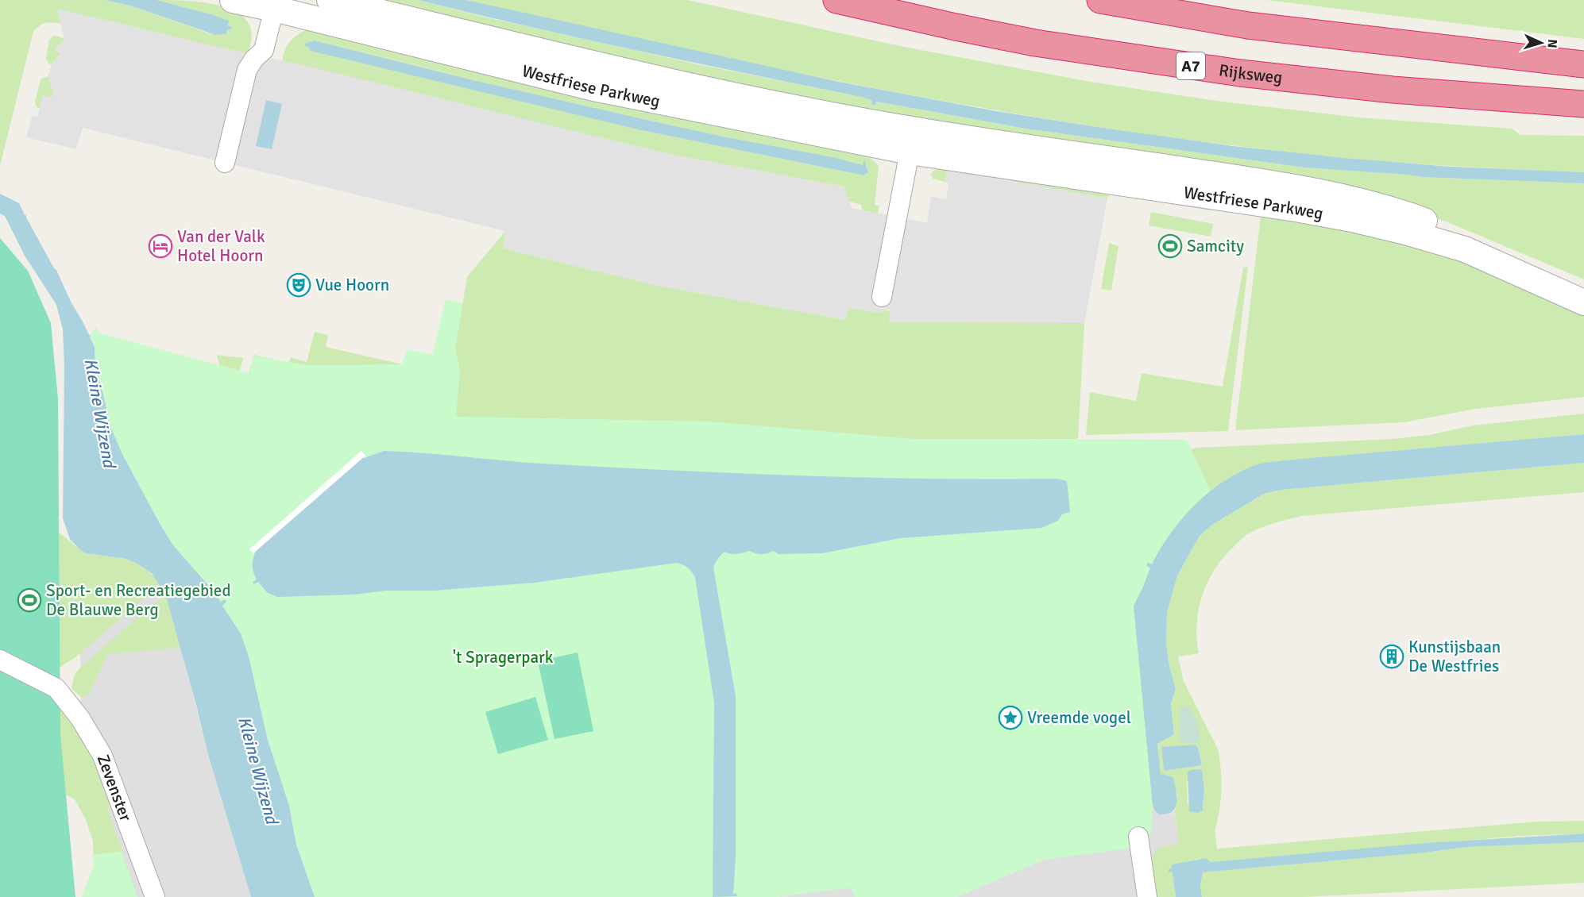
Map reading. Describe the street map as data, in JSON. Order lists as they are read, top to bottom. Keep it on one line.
{"streets":{"highway":["A7","Rijksweg"],"street":["Westfriese Parkweg","Zevenster"]},"water":["Kleine Wijzend"],"parks":["'t Spragerpark"],"places":{"hotel":["Van der Valk Hotel Hoorn"],"sports":["Samcity","Sport- en Recreatiegebied De Blauwe Berg"],"theatre":["Vue Hoorn"],"building":["Kunstijsbaan De Westfries"],"place":["Vreemde vogel"]},"north":"right"}
